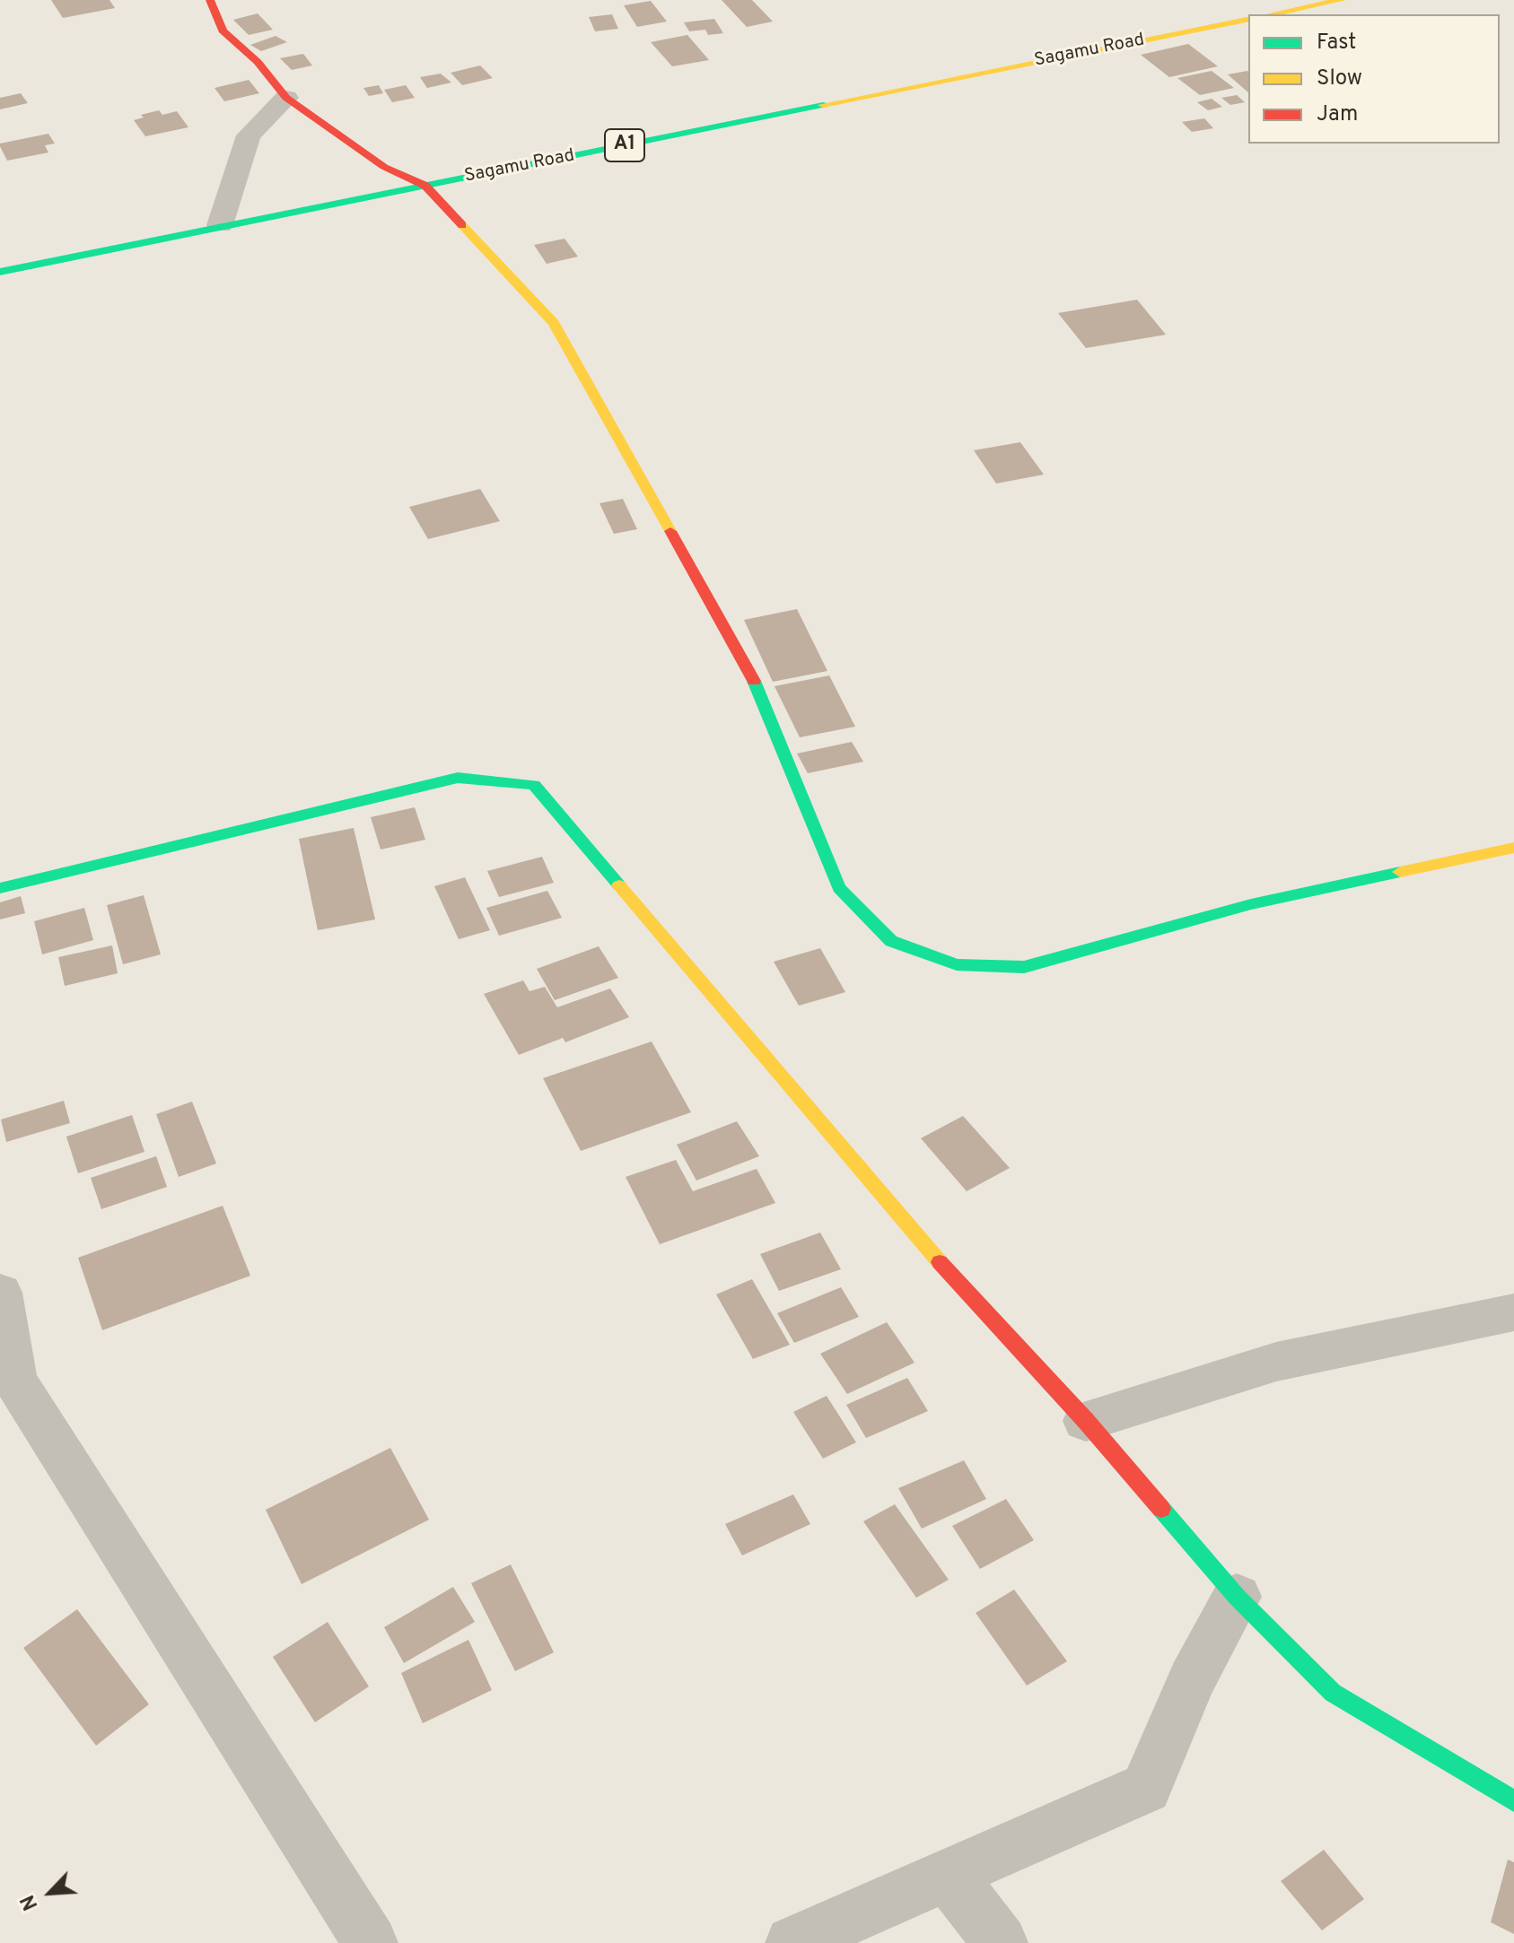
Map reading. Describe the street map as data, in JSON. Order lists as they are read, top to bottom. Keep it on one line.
{"streets":{"main road":["Sagamu Road","A1"]},"legend":["Fast","Slow","Jam"],"north":"bottom left"}
